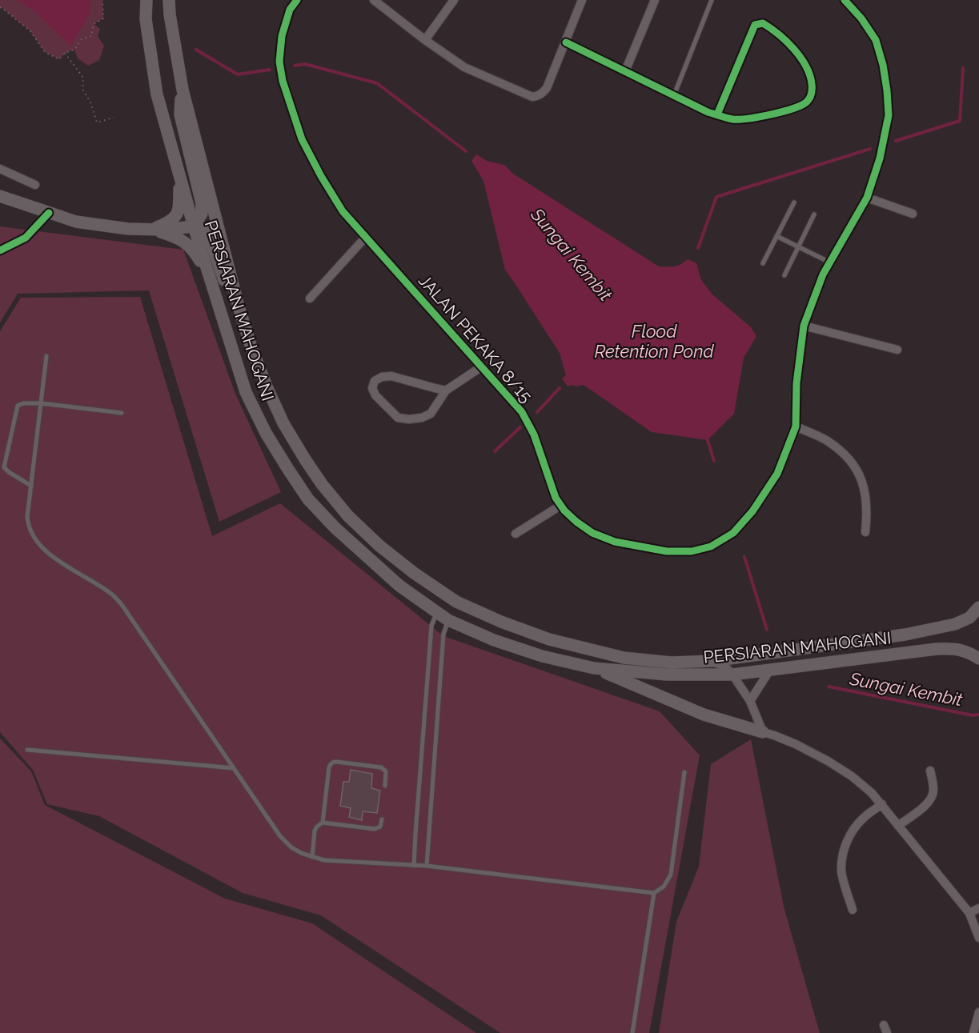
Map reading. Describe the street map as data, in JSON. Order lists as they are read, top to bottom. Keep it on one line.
{"streets":{"main road":["PERSIARAN MAHOGANI"],"street":["JALAN PEKAKA 8/15"]},"water":["Sungai Kembit","Flood Retention Pond"]}
